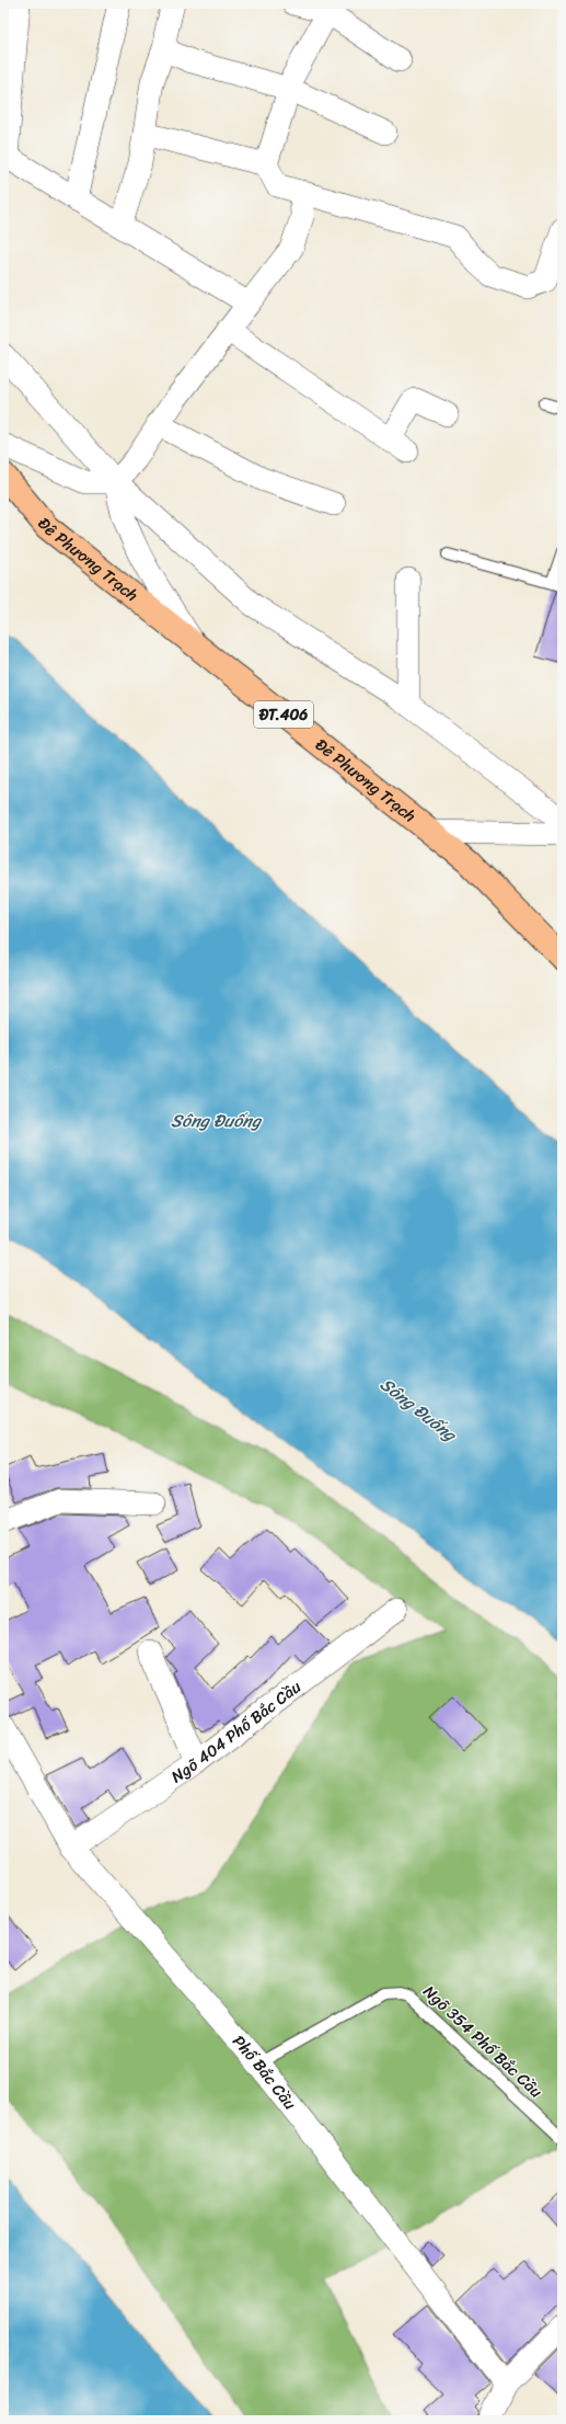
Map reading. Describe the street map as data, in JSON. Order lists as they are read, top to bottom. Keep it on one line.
{"streets":{"main road":["Đê Phương Trạch","ĐT.406"],"street":["Ngõ 404 Phố Bắc Cầu","Phố Bắc Cầu"],"lane":["Ngõ 354 Phố Bắc Cầu"]},"crossings":[["Ngõ 404 Phố Bắc Cầu","Phố Bắc Cầu"],["Ngõ 354 Phố Bắc Cầu","Phố Bắc Cầu"]],"water":["Sông Đuống"]}
